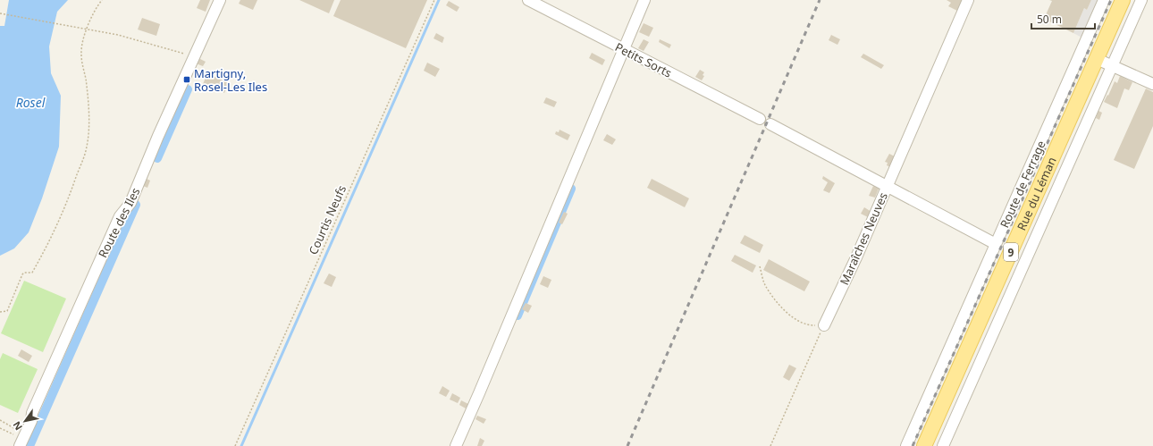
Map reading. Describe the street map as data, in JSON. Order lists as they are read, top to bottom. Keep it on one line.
{"streets":{"main road":["Rue du Léman","9"],"street":["Petits Sorts","Route de Ferrage","Route des Iles","Maraîches Neuves"],"path":["Courtis Neufs"]},"crossings":[["Route de Ferrage","Maraîches Neuves"]],"water":["Rosel"],"places":{"transit":["Martigny, Rosel-Les Iles"]},"scale_bar":"50 m","north":"bottom left"}
